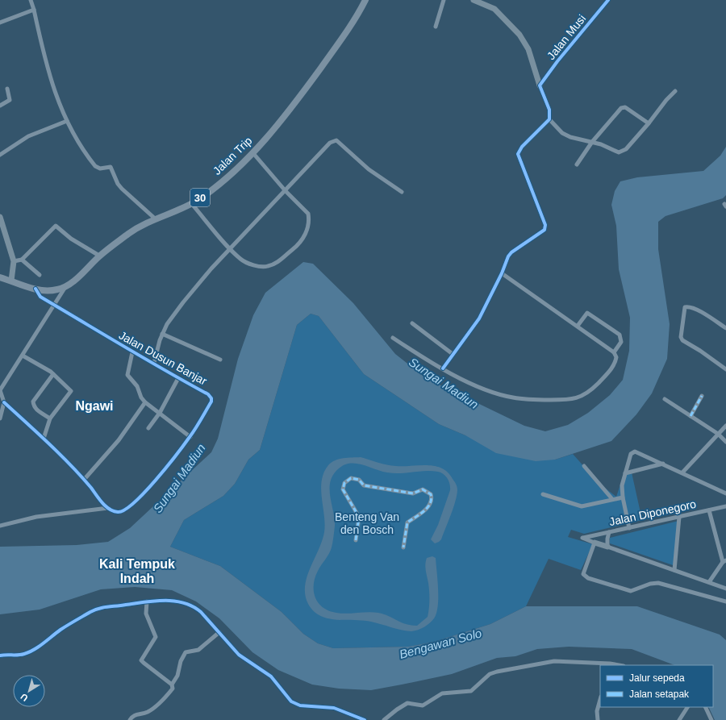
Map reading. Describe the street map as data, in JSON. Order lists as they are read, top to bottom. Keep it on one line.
{"streets":{"highway":["Jalan Trip","30"],"street":["Jalan Musi","Jalan Dusun Banjar","Jalan Diponegoro"]},"crossings":[["Jalan Trip","Jalan Dusun Banjar"]],"districts":["Ngawi","Kali Tempuk Indah"],"water":["Sungai Madiun","Bengawan Solo"],"parks":["Benteng Van den Bosch"],"legend":["Jalur sepeda","Jalan setapak"],"north":"bottom left"}
